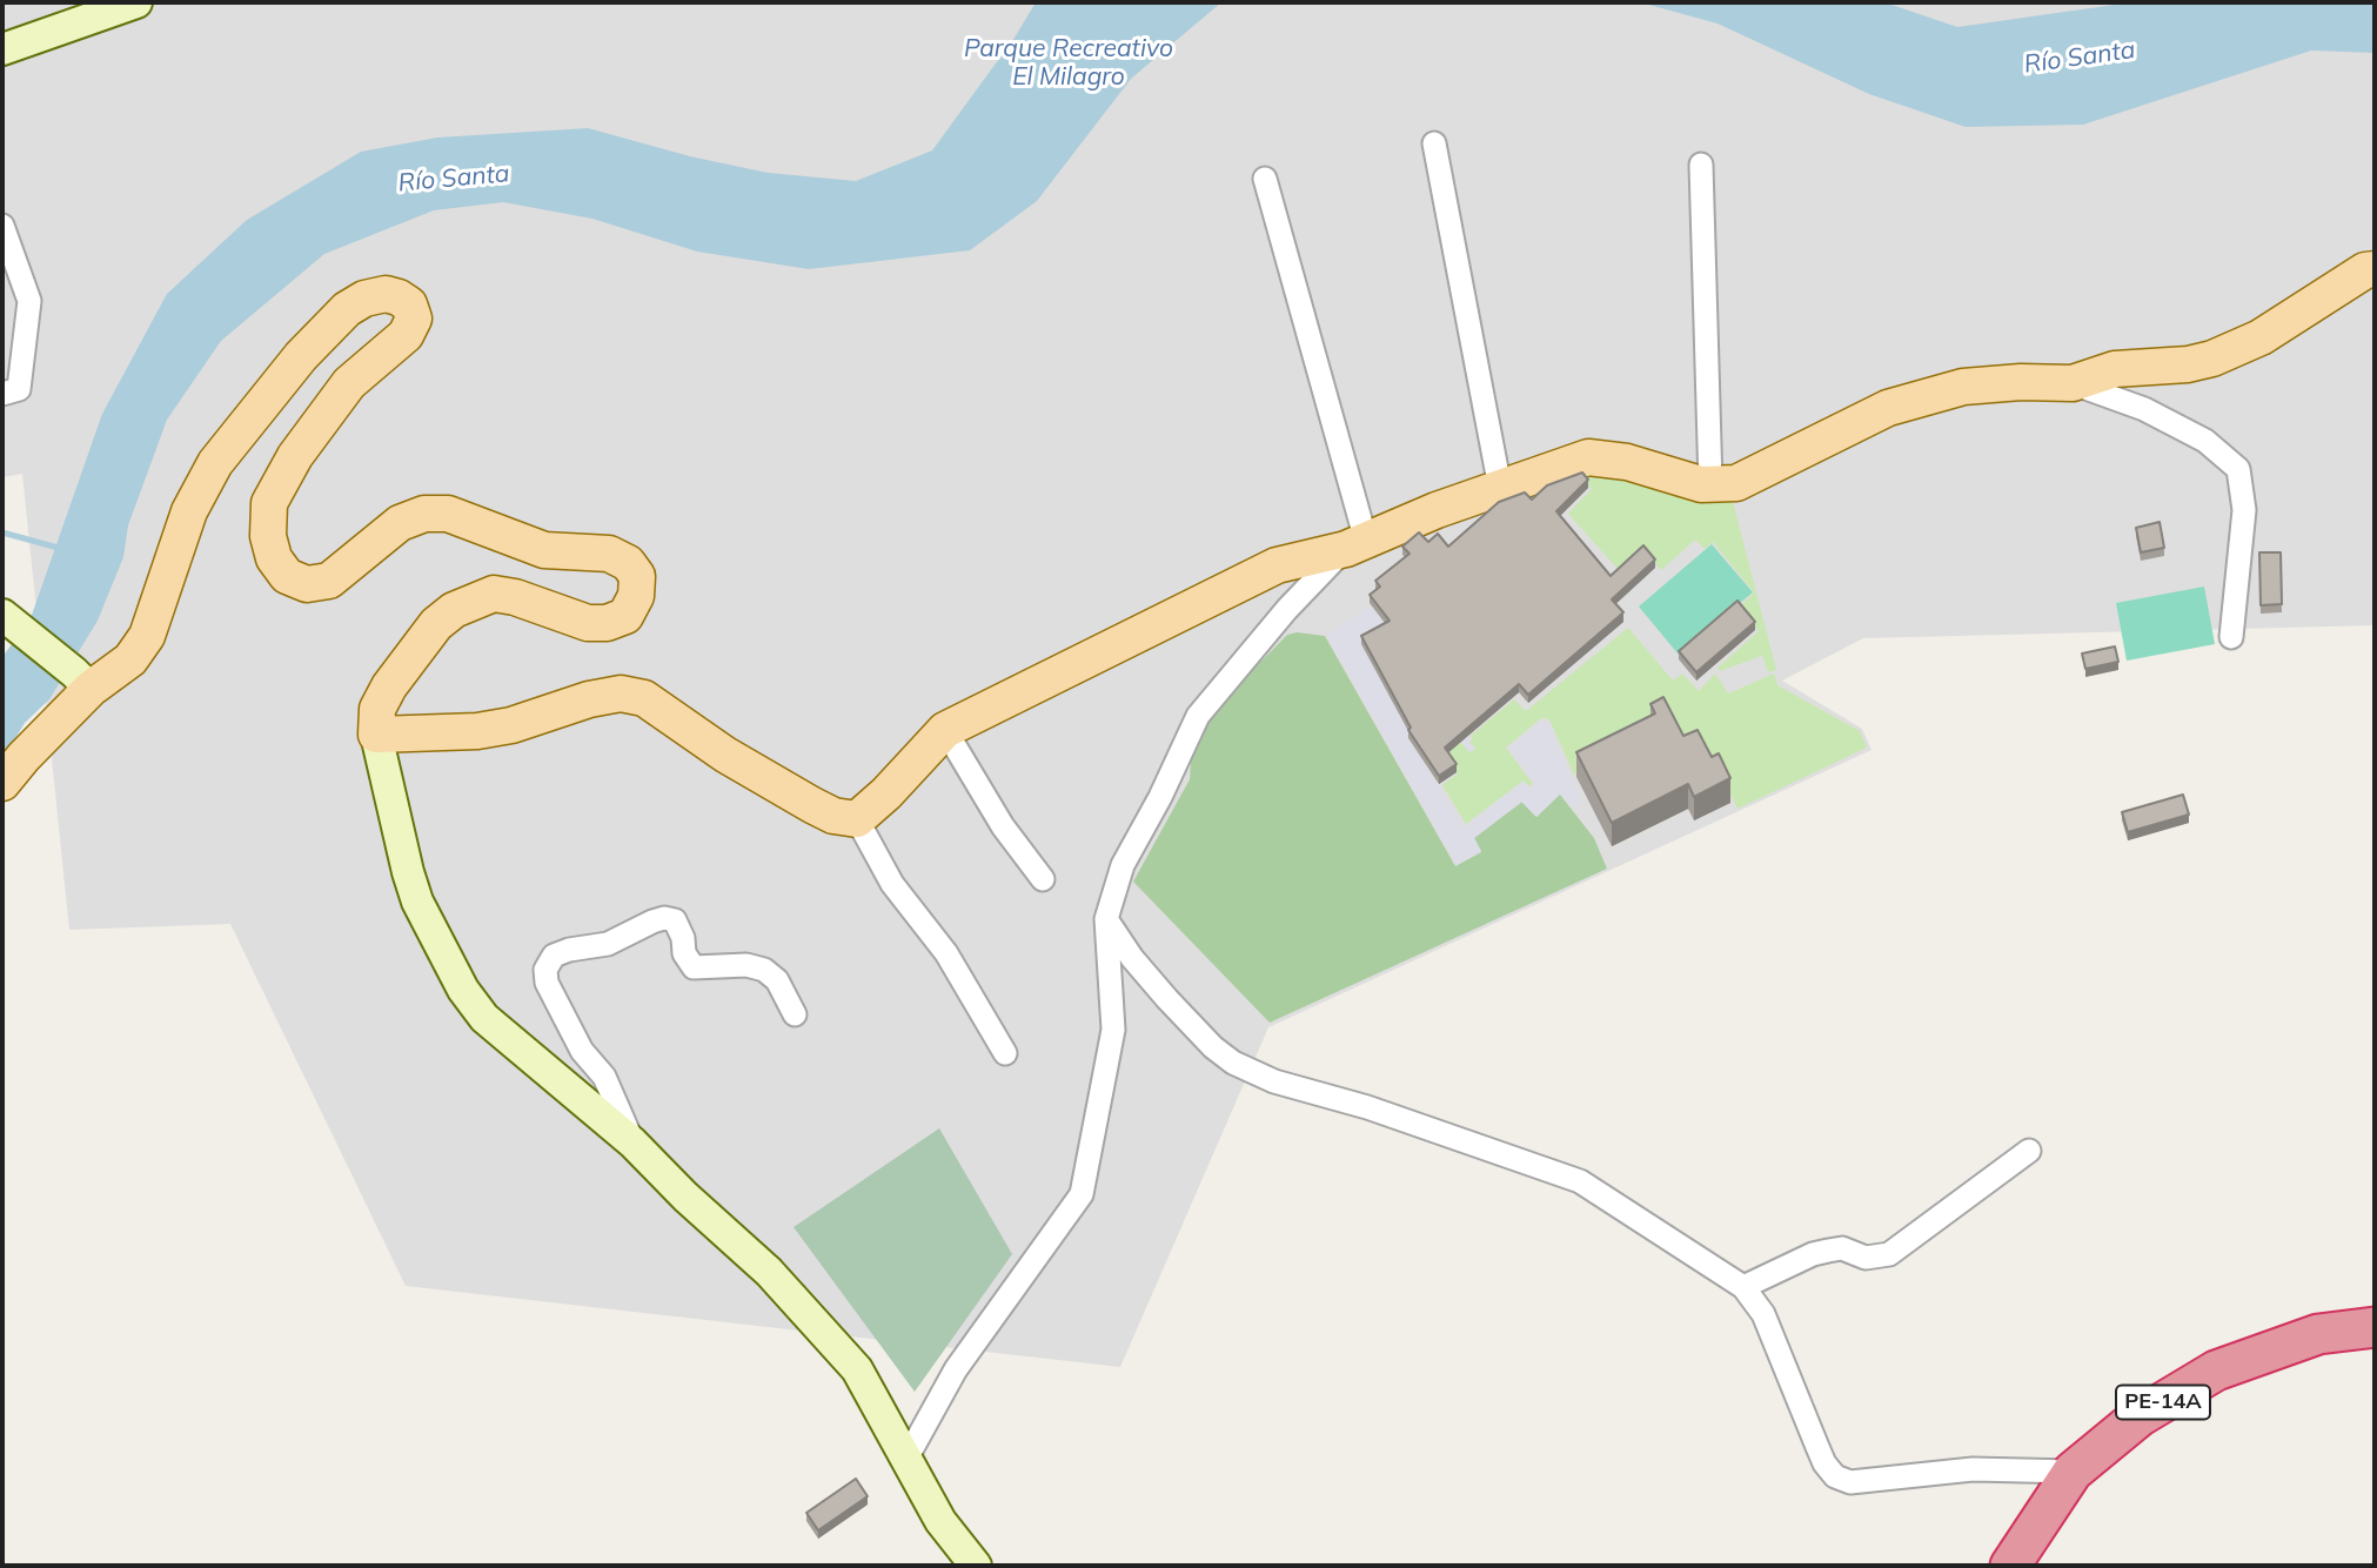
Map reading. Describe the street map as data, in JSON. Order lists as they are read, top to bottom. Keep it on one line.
{"streets":{"highway":["PE-14A"]},"water":["Parque Recreativo El Milagro","Río Santa"]}
